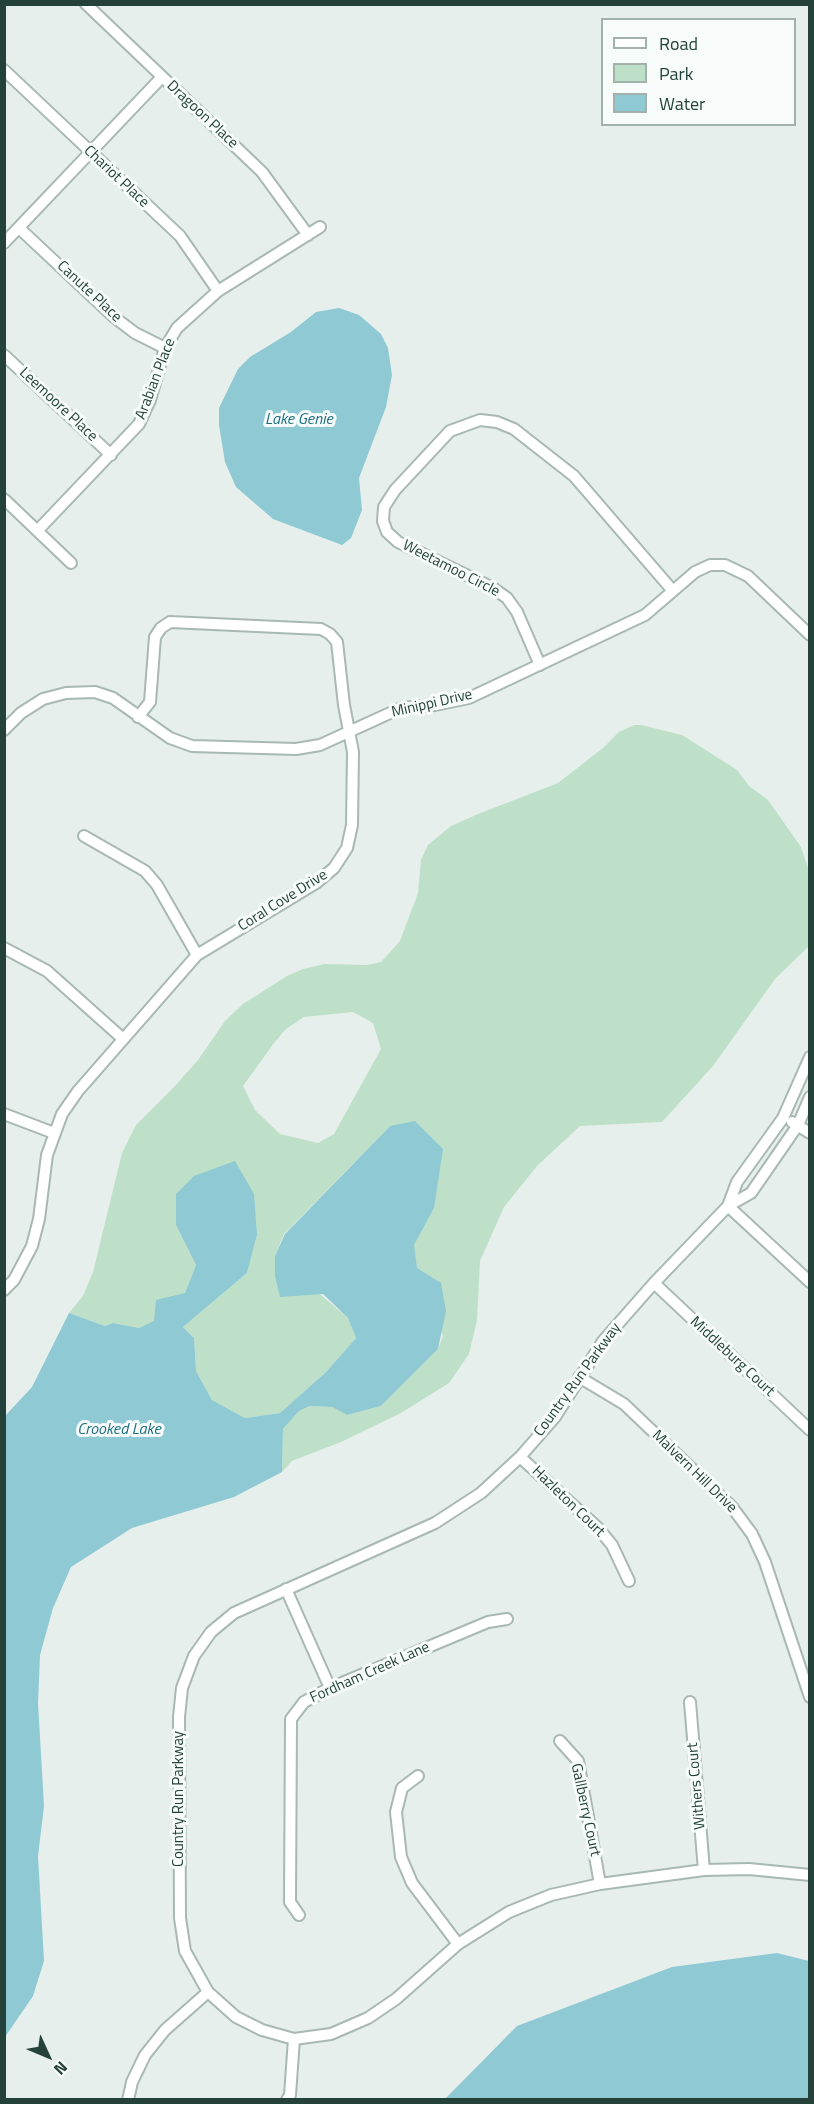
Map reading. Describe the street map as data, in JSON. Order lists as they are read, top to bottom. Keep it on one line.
{"streets":{"street":["Dragoon Place","Chariot Place","Canute Place","Arabian Place","Leemoore Place","Weetamoo Circle","Minippi Drive","Coral Cove Drive","Middleburg Court","Country Run Parkway","Malvern Hill Drive","Hazleton Court","Fordham Creek Lane","Withers Court","Gallberry Court"]},"crossings":[["Dragoon Place","Arabian Place"],["Chariot Place","Arabian Place"],["Canute Place","Arabian Place"],["Arabian Place","Leemoore Place"],["Weetamoo Circle","Minippi Drive"],["Minippi Drive","Coral Cove Drive"],["Middleburg Court","Country Run Parkway"],["Country Run Parkway","Malvern Hill Drive"],["Country Run Parkway","Hazleton Court"],["Country Run Parkway","Withers Court"],["Country Run Parkway","Gallberry Court"]],"water":["Lake Genie","Crooked Lake"],"legend":["Road","Park","Water"],"north":"bottom right"}
